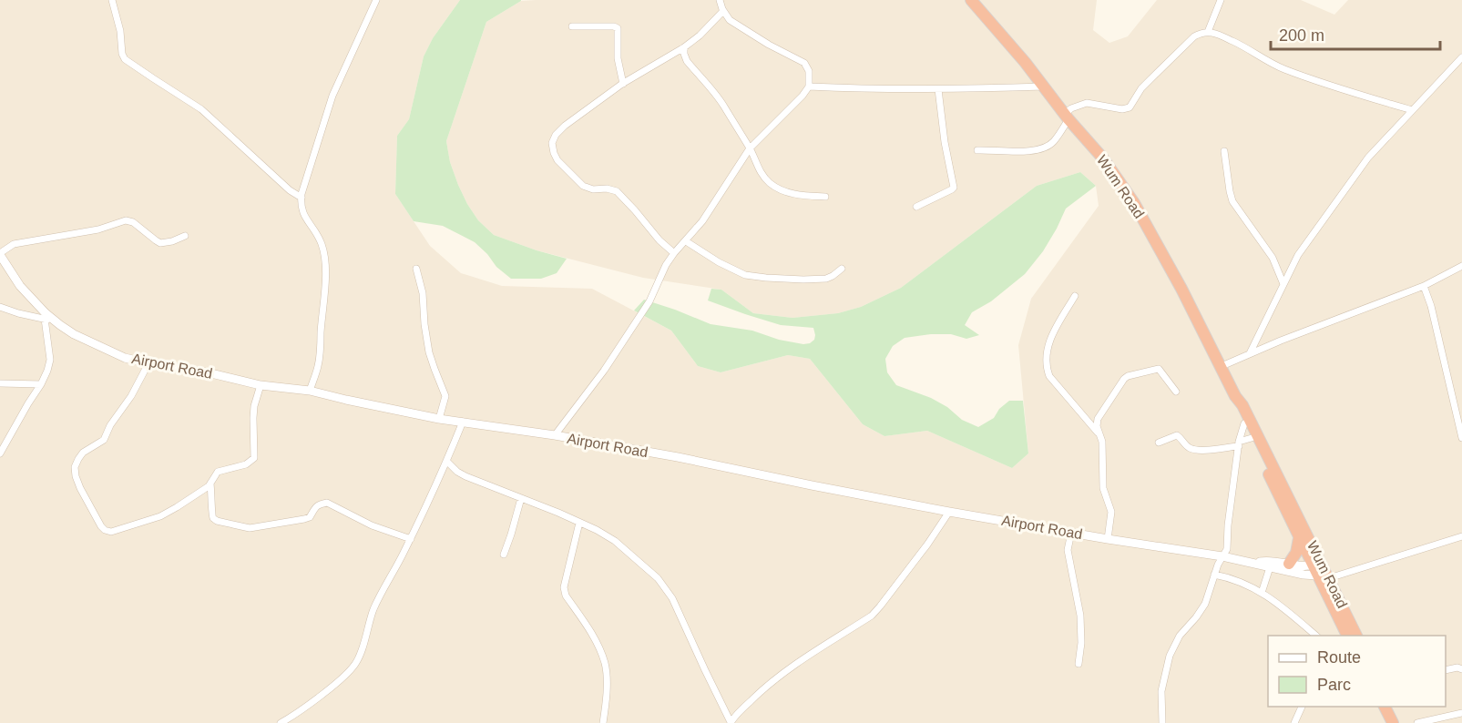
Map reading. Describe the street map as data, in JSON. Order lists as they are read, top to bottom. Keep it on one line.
{"streets":{"highway":["Wum Road"],"main road":["Airport Road"]},"crossings":[["Wum Road","Airport Road"]],"legend":["Route","Parc"],"scale_bar":"200 m"}
